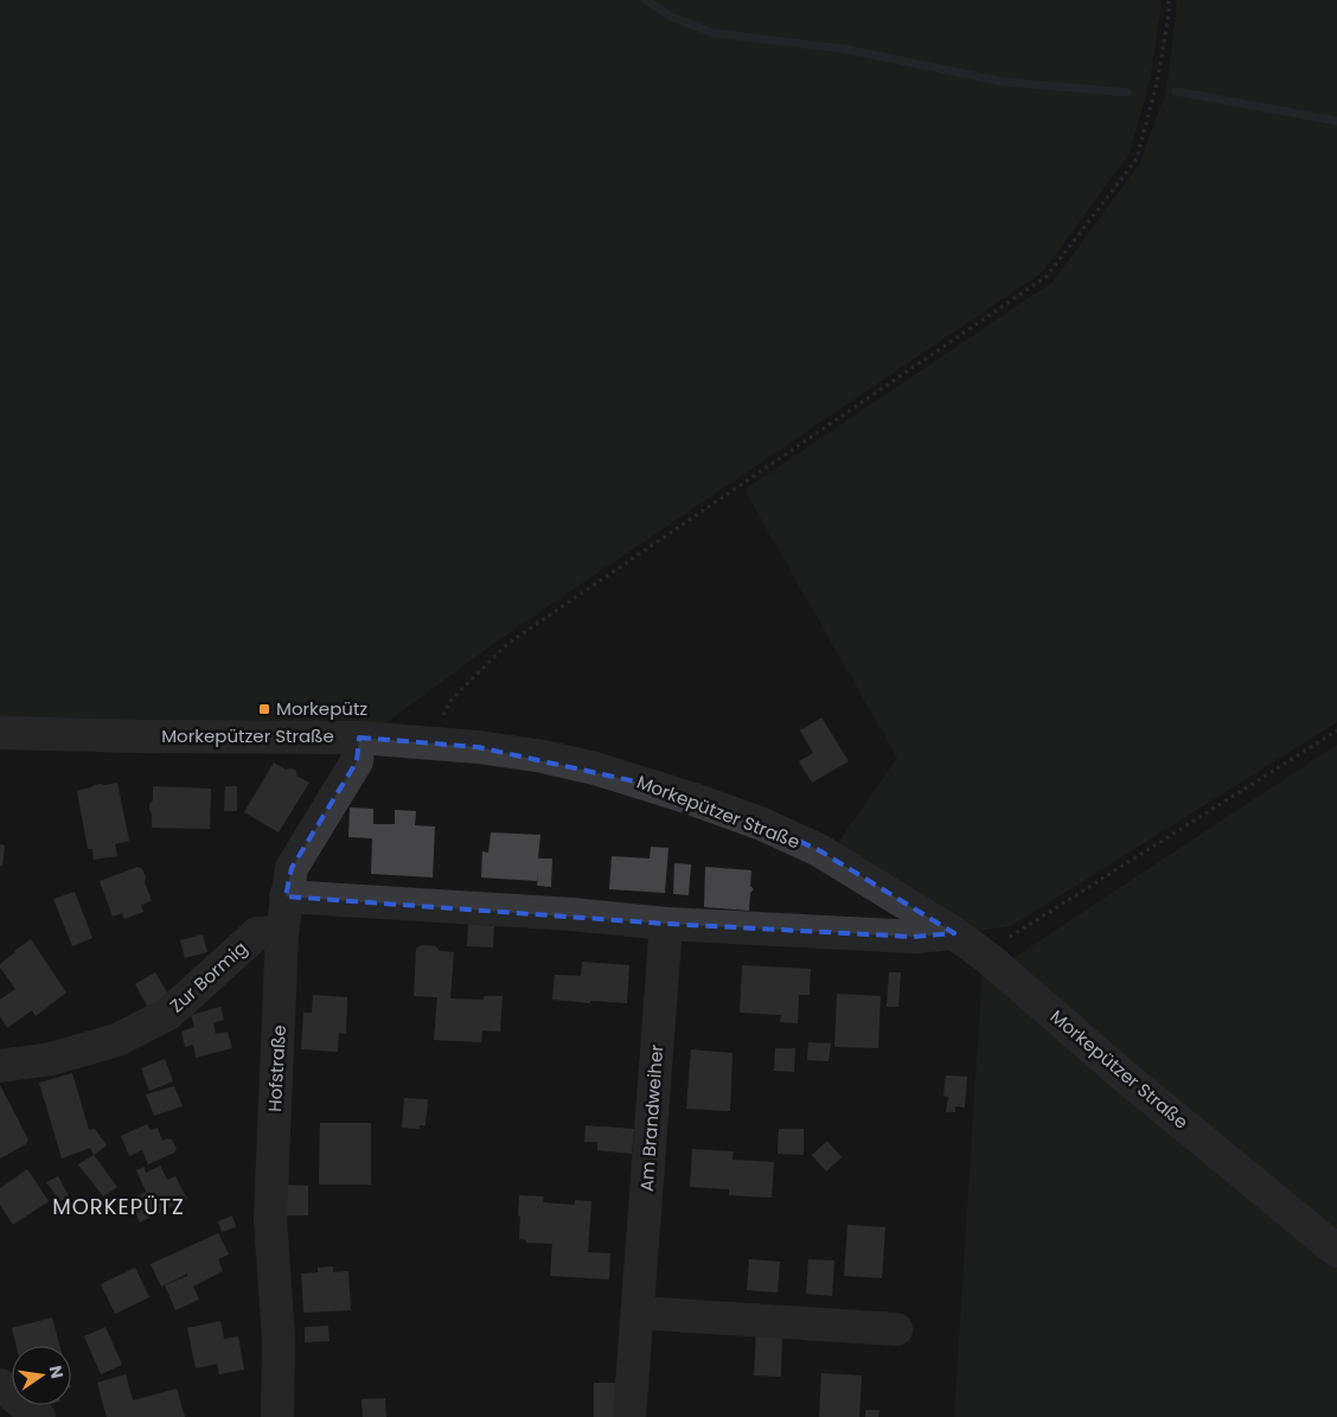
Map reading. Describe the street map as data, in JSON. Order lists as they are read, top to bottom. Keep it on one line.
{"streets":{"street":["Morkepützer Straße","Zur Bormig","Hofstraße","Am Brandweiher"]},"crossings":[["Morkepützer Straße","Hofstraße"],["Zur Bormig","Hofstraße"]],"districts":["MORKEPÜTZ"],"places":{"transit":["Morkepütz"]},"north":"right"}
